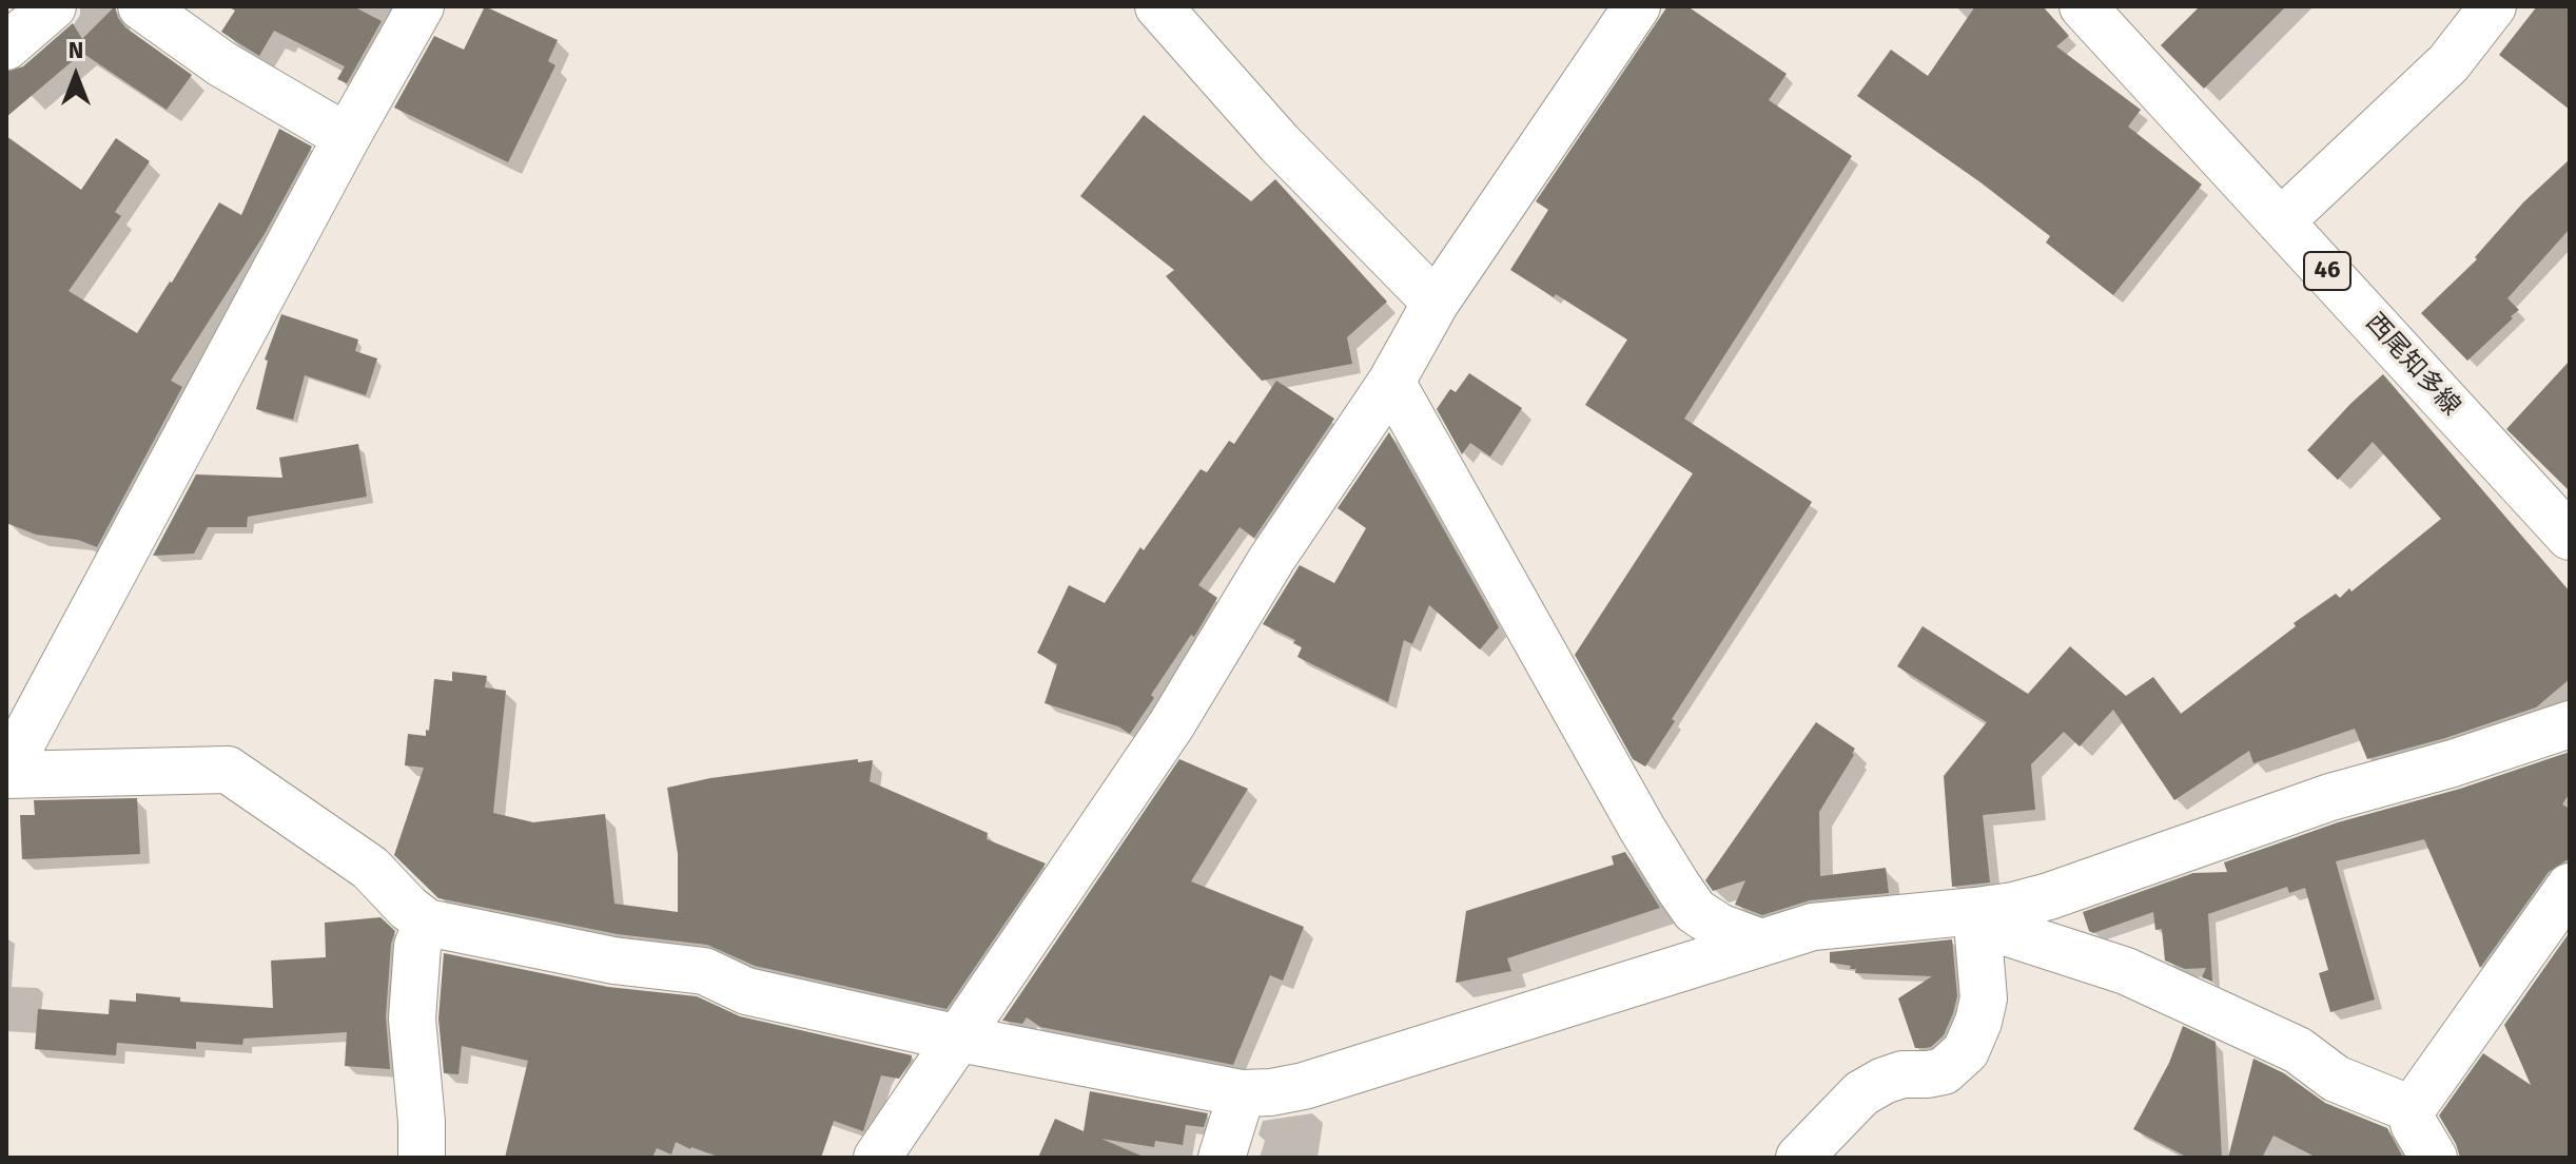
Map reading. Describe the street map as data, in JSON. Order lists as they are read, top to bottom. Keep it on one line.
{"streets":{"street":["46","西尾知多線"]},"north":"top"}
